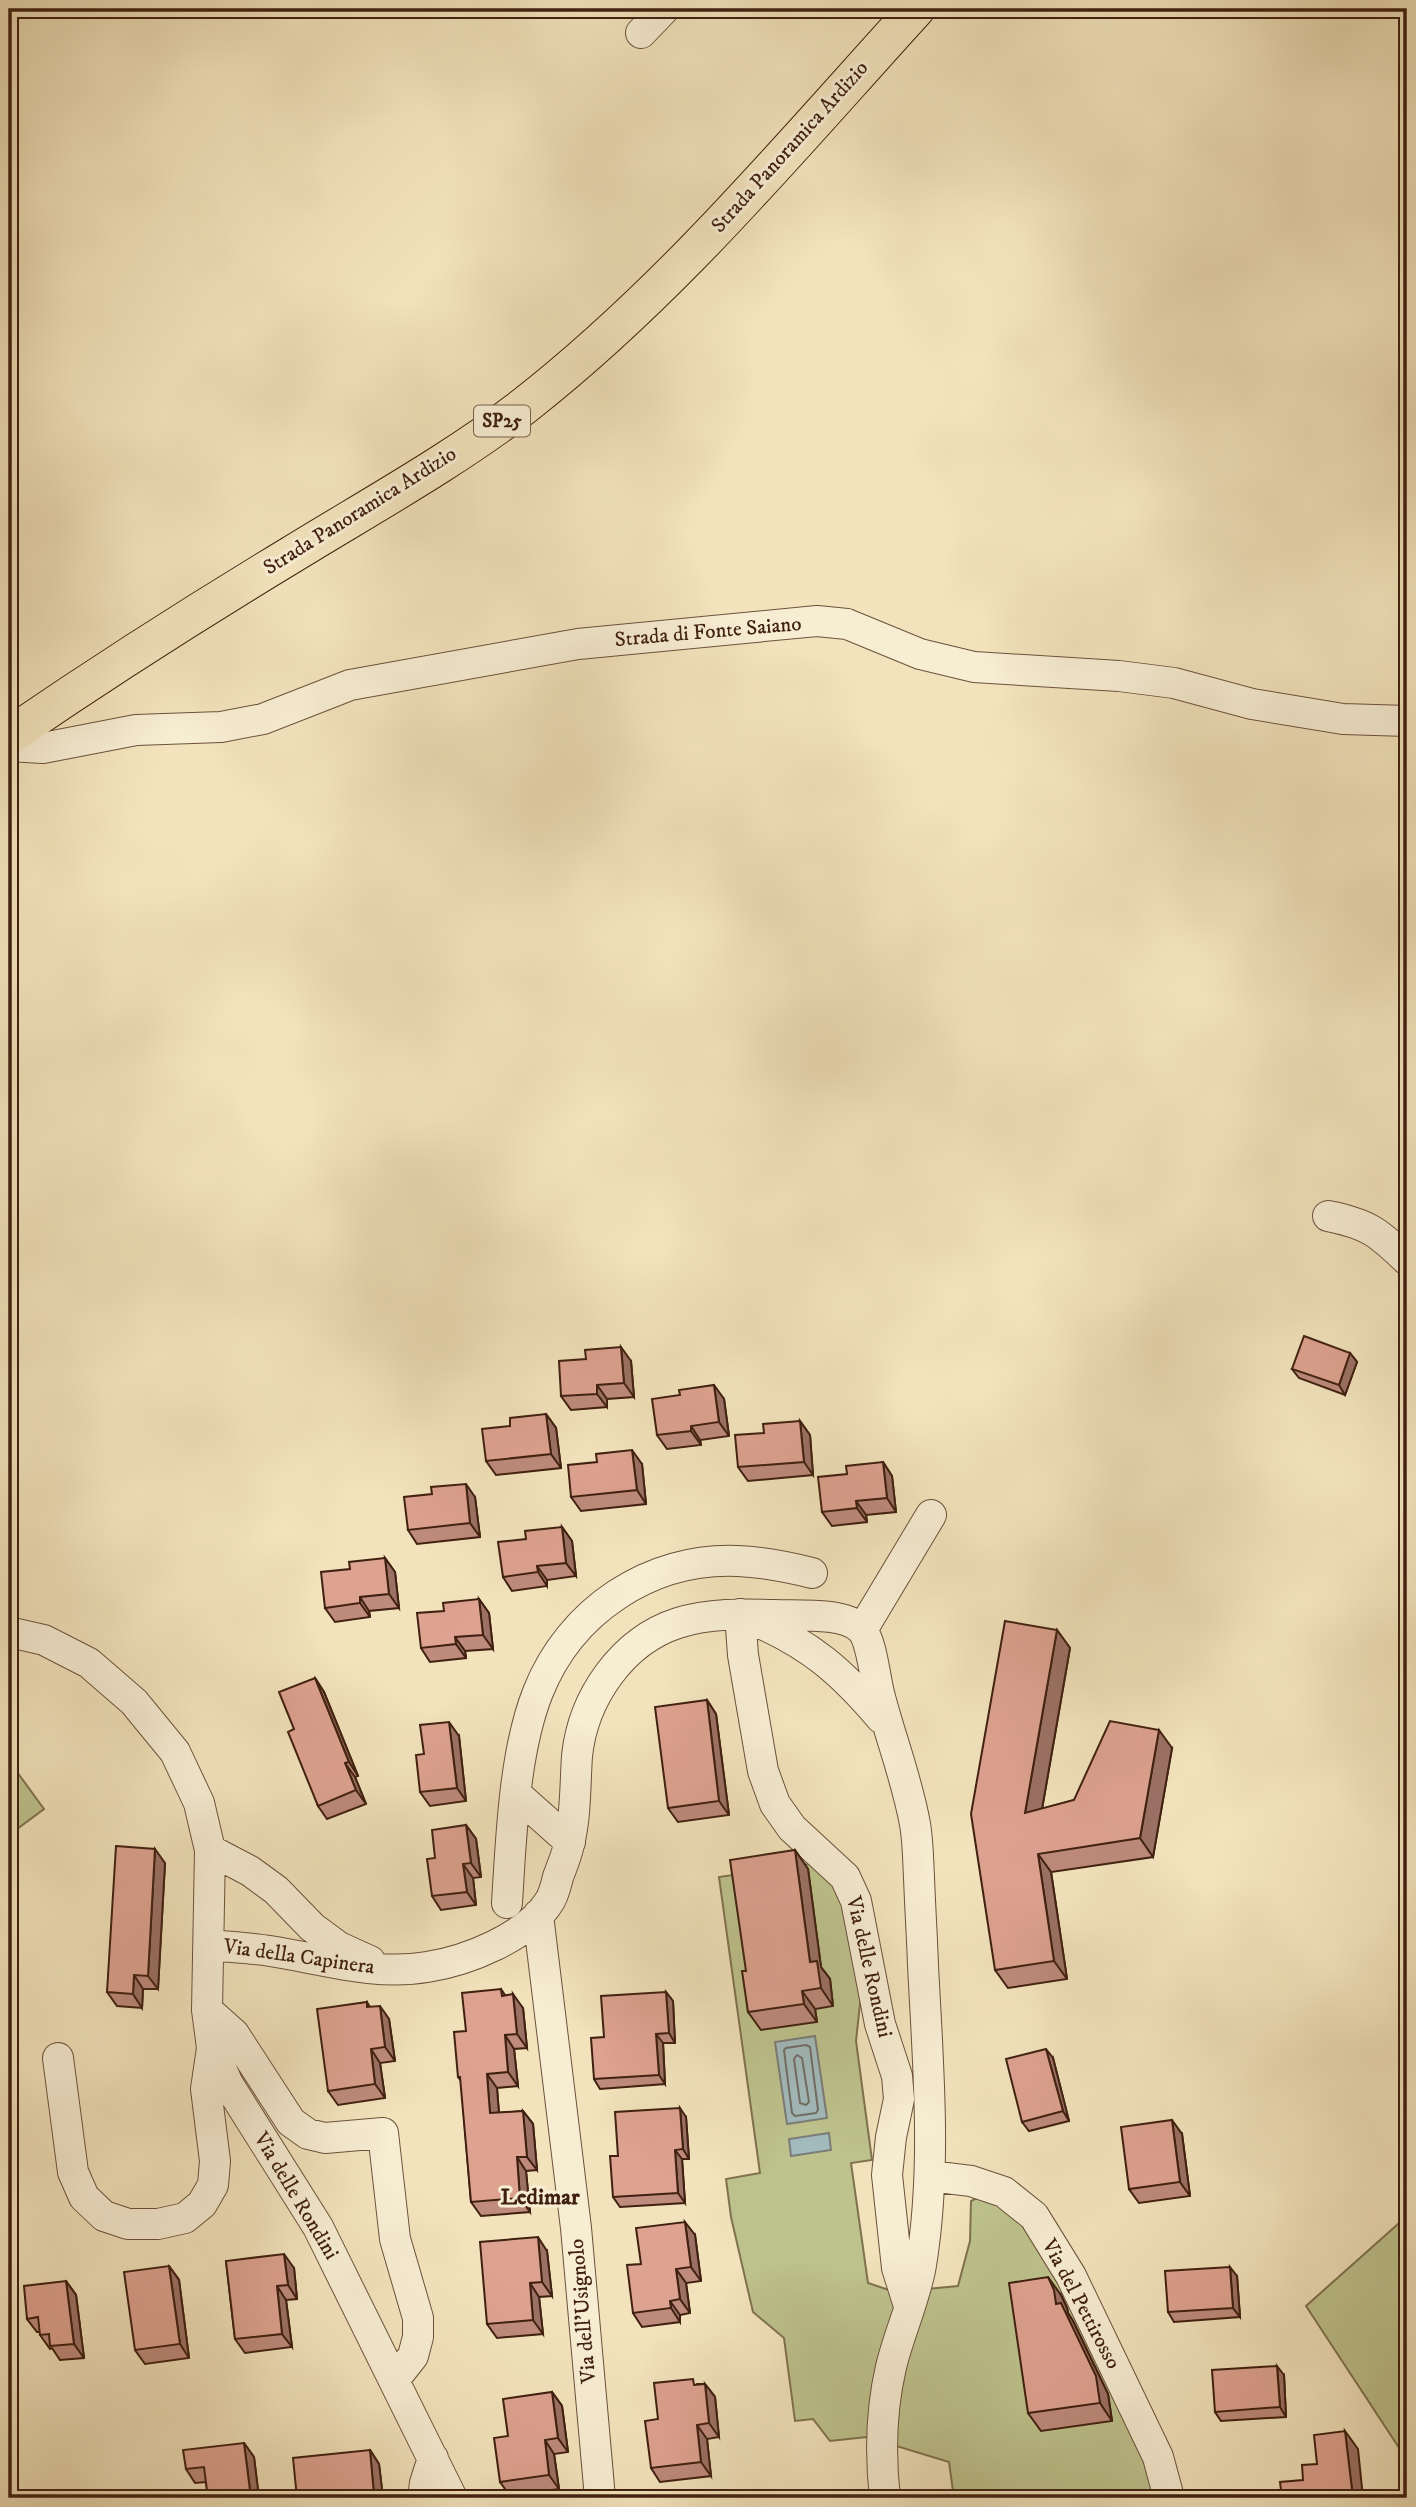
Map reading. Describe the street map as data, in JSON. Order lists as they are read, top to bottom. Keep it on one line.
{"streets":{"main road":["Strada Panoramica Ardizio","SP25"],"street":["Strada di Fonte Saiano","Via della Capinera","Via delle Rondini","Via del Pettirosso","Via dell'Usignolo"]},"crossings":[["Via della Capinera","Via delle Rondini"],["Via della Capinera","Via dell'Usignolo"],["Via delle Rondini","Via del Pettirosso"]],"districts":["Ledimar"]}
